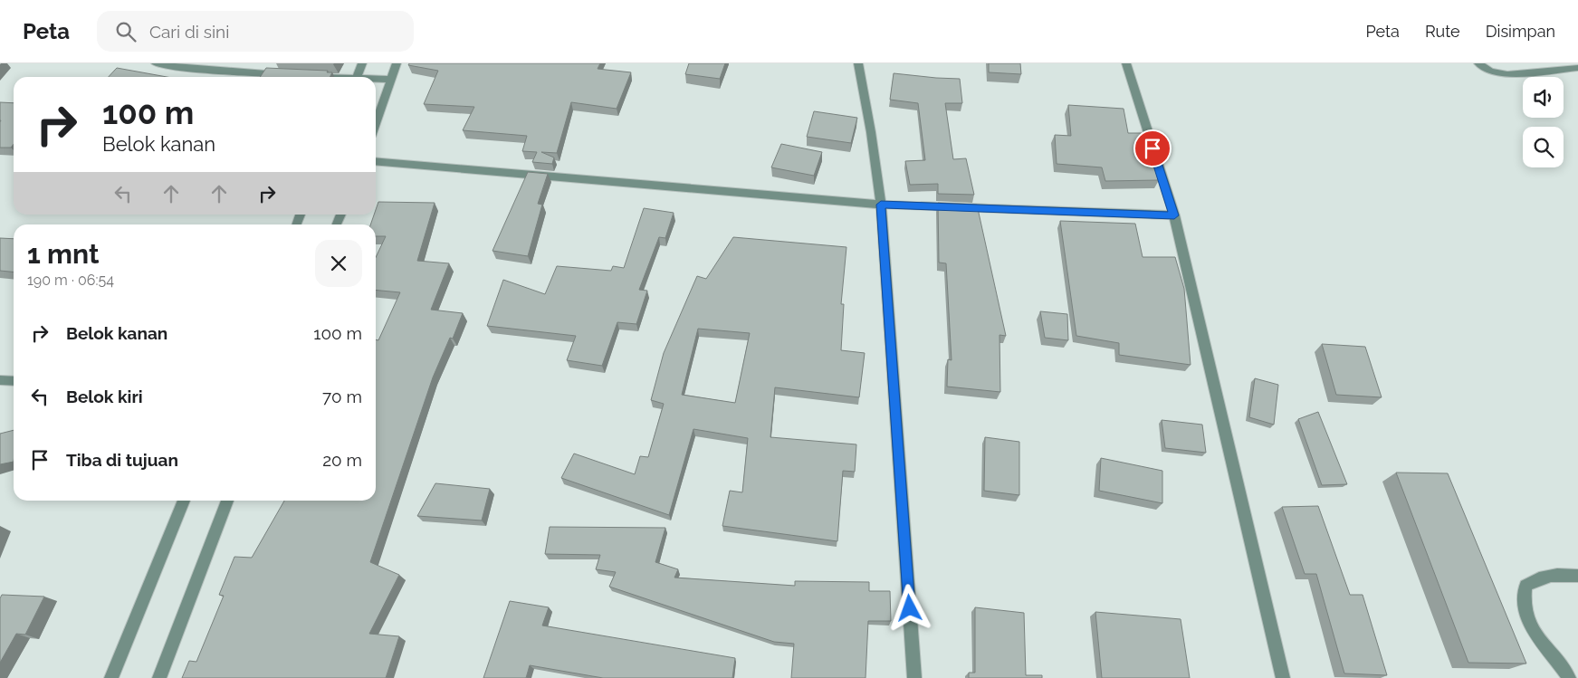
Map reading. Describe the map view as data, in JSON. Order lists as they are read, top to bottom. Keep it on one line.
{"page":{"header":"Peta","search":"Cari di sini","nav":["Peta","Rute","Disimpan"],"turn":["100 m","Belok kanan"],"heading":["1 mnt","190 m · 06:54"],"list":[{"name":"Belok kanan","value":"100 m"},{"name":"Belok kiri","value":"70 m"},{"name":"Tiba di tujuan","value":"20 m"}]}}
